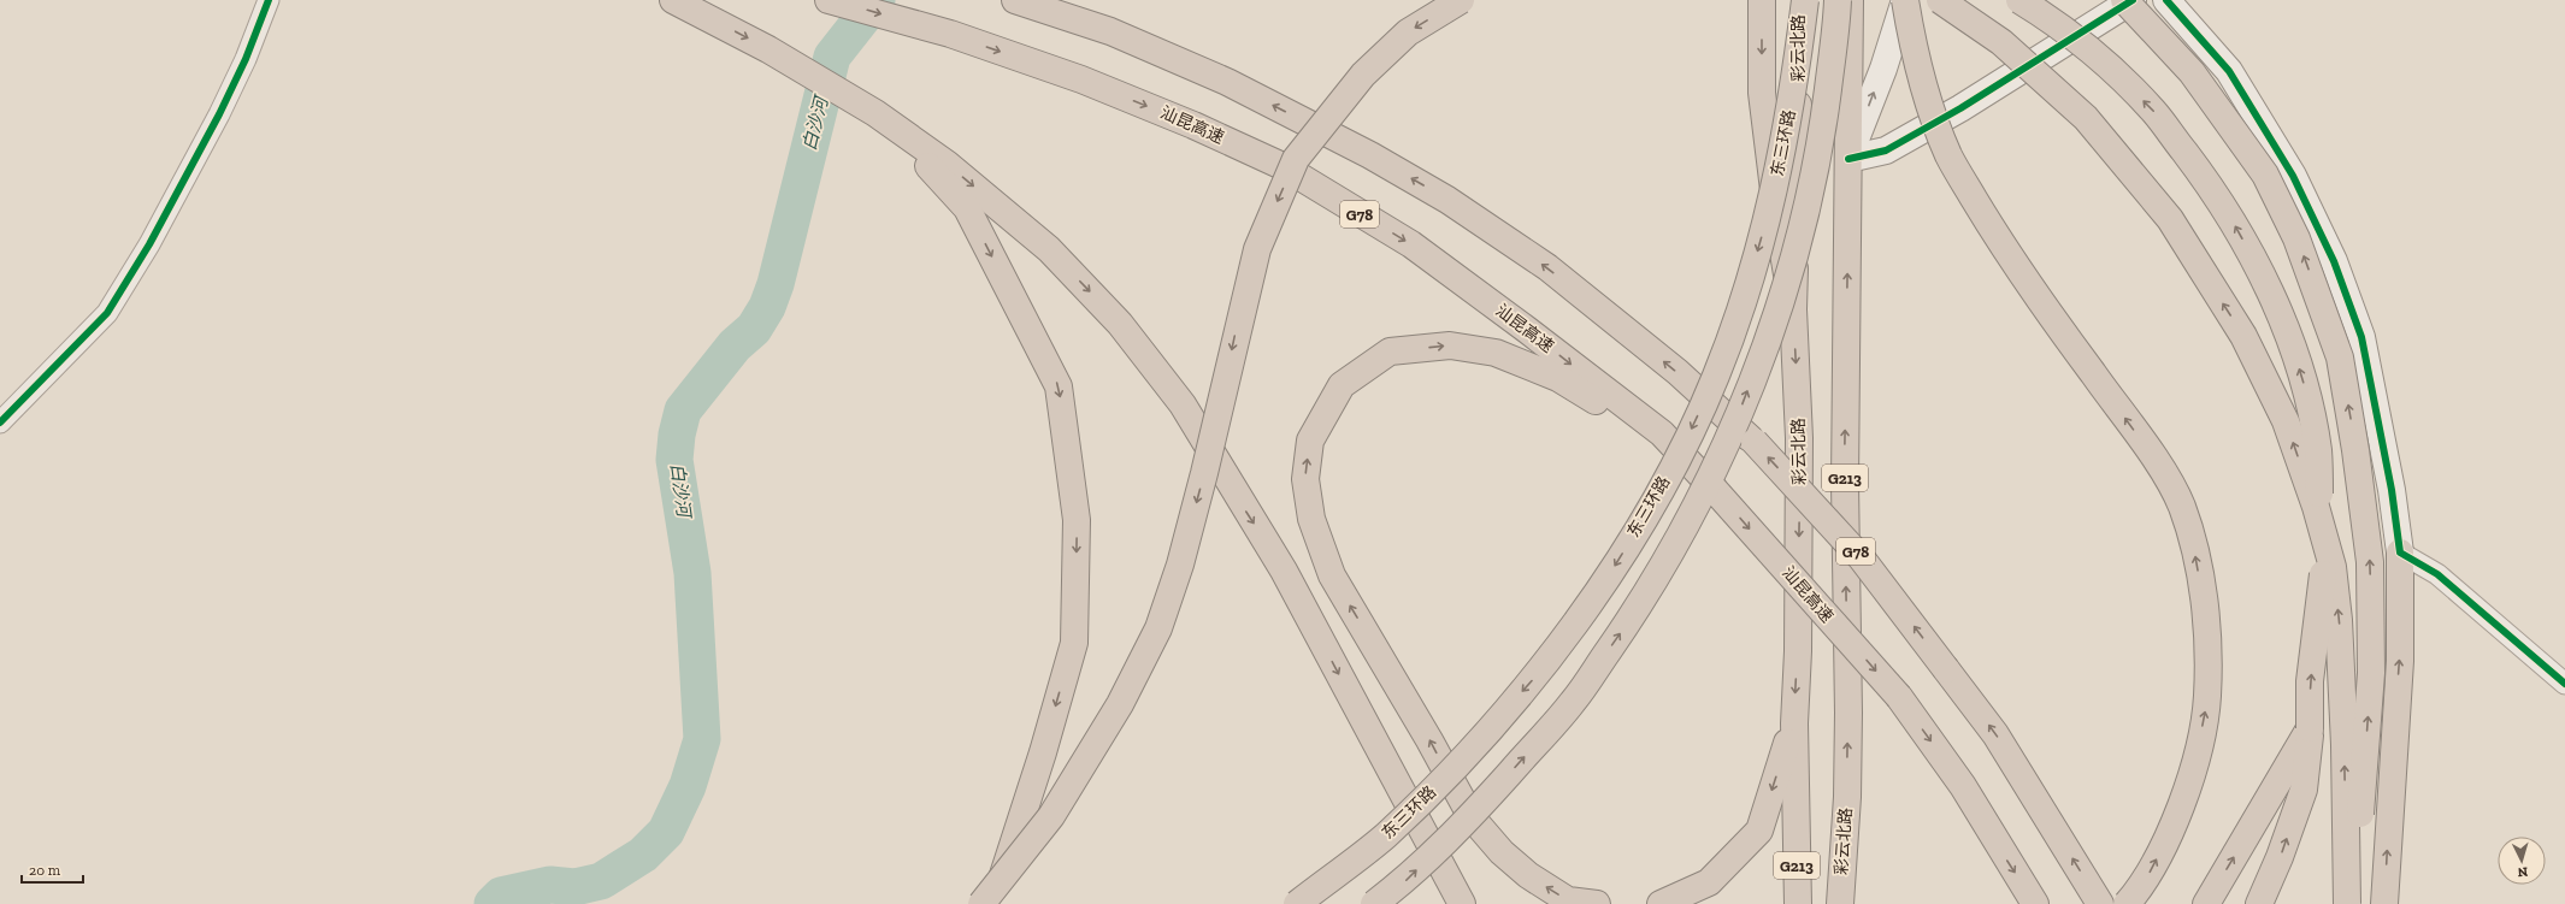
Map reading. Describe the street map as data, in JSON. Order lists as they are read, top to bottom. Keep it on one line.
{"streets":{"highway":["彩云北路","汕昆高速","东三环路","G78","G213"]},"crossings":[["彩云北路","G213"]],"water":["白沙河"],"scale_bar":"20 m","north":"bottom"}
